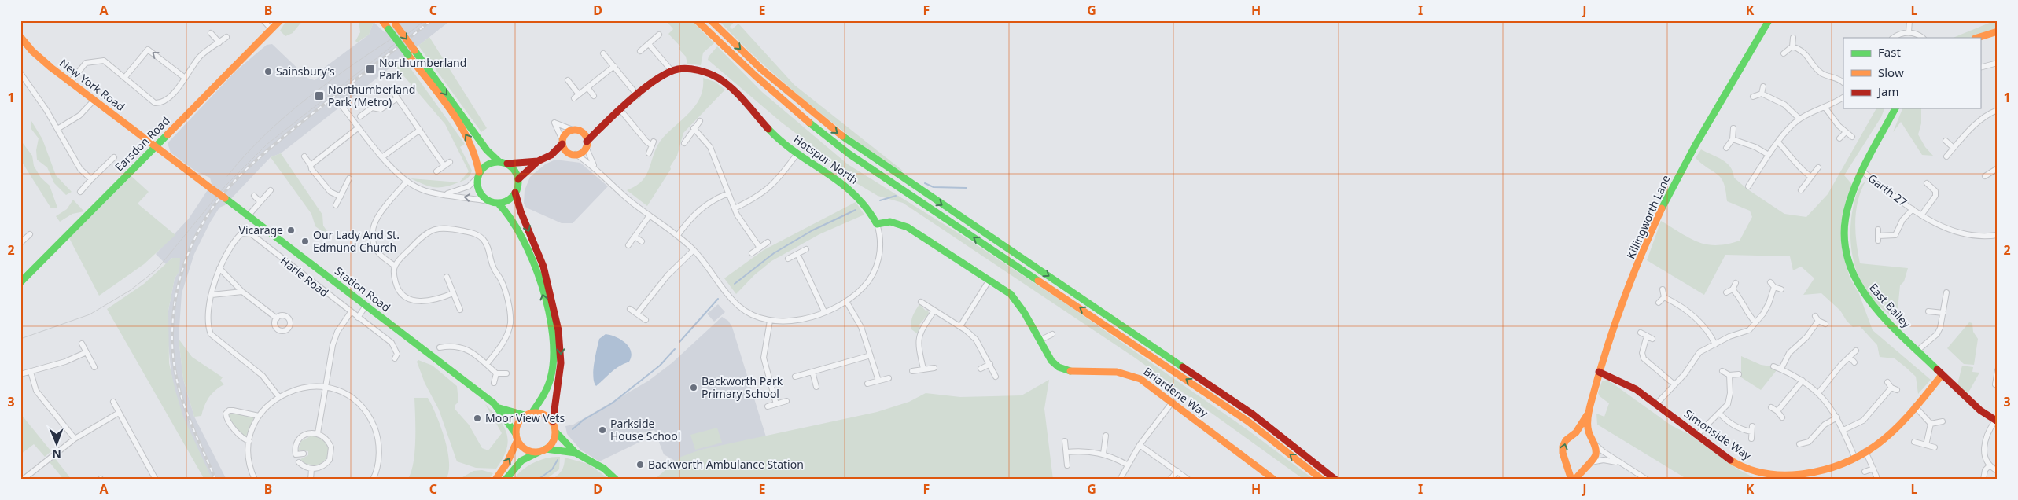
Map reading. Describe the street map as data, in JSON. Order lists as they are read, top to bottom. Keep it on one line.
{"streets":{"main road":["New York Road","Earsdon Road","Hotspur North","Killingworth Lane","Station Road","East Bailey","Briardene Way","Simonside Way"],"street":["Garth 27","Harle Road"]},"crossings":[["New York Road","Earsdon Road"],["New York Road","Station Road"],["Earsdon Road","Station Road"],["Hotspur North","Briardene Way"],["Garth 27","East Bailey"],["Killingworth Lane","Simonside Way"],["East Bailey","Simonside Way"]],"places":{"transit":["Northumberland Park","Northumberland Park (Metro)"],"other":["Sainsbury's","Vicarage","Our Lady And St. Edmund Church","Backworth Park Primary School","Moor View Vets","Parkside House School","Backworth Ambulance Station"]},"legend":["Fast","Slow","Jam"],"north":"bottom","grid":{"columns":["A","B","C","D","E","F","G","H","I","J","K","L"],"rows":["1","2","3"]}}
